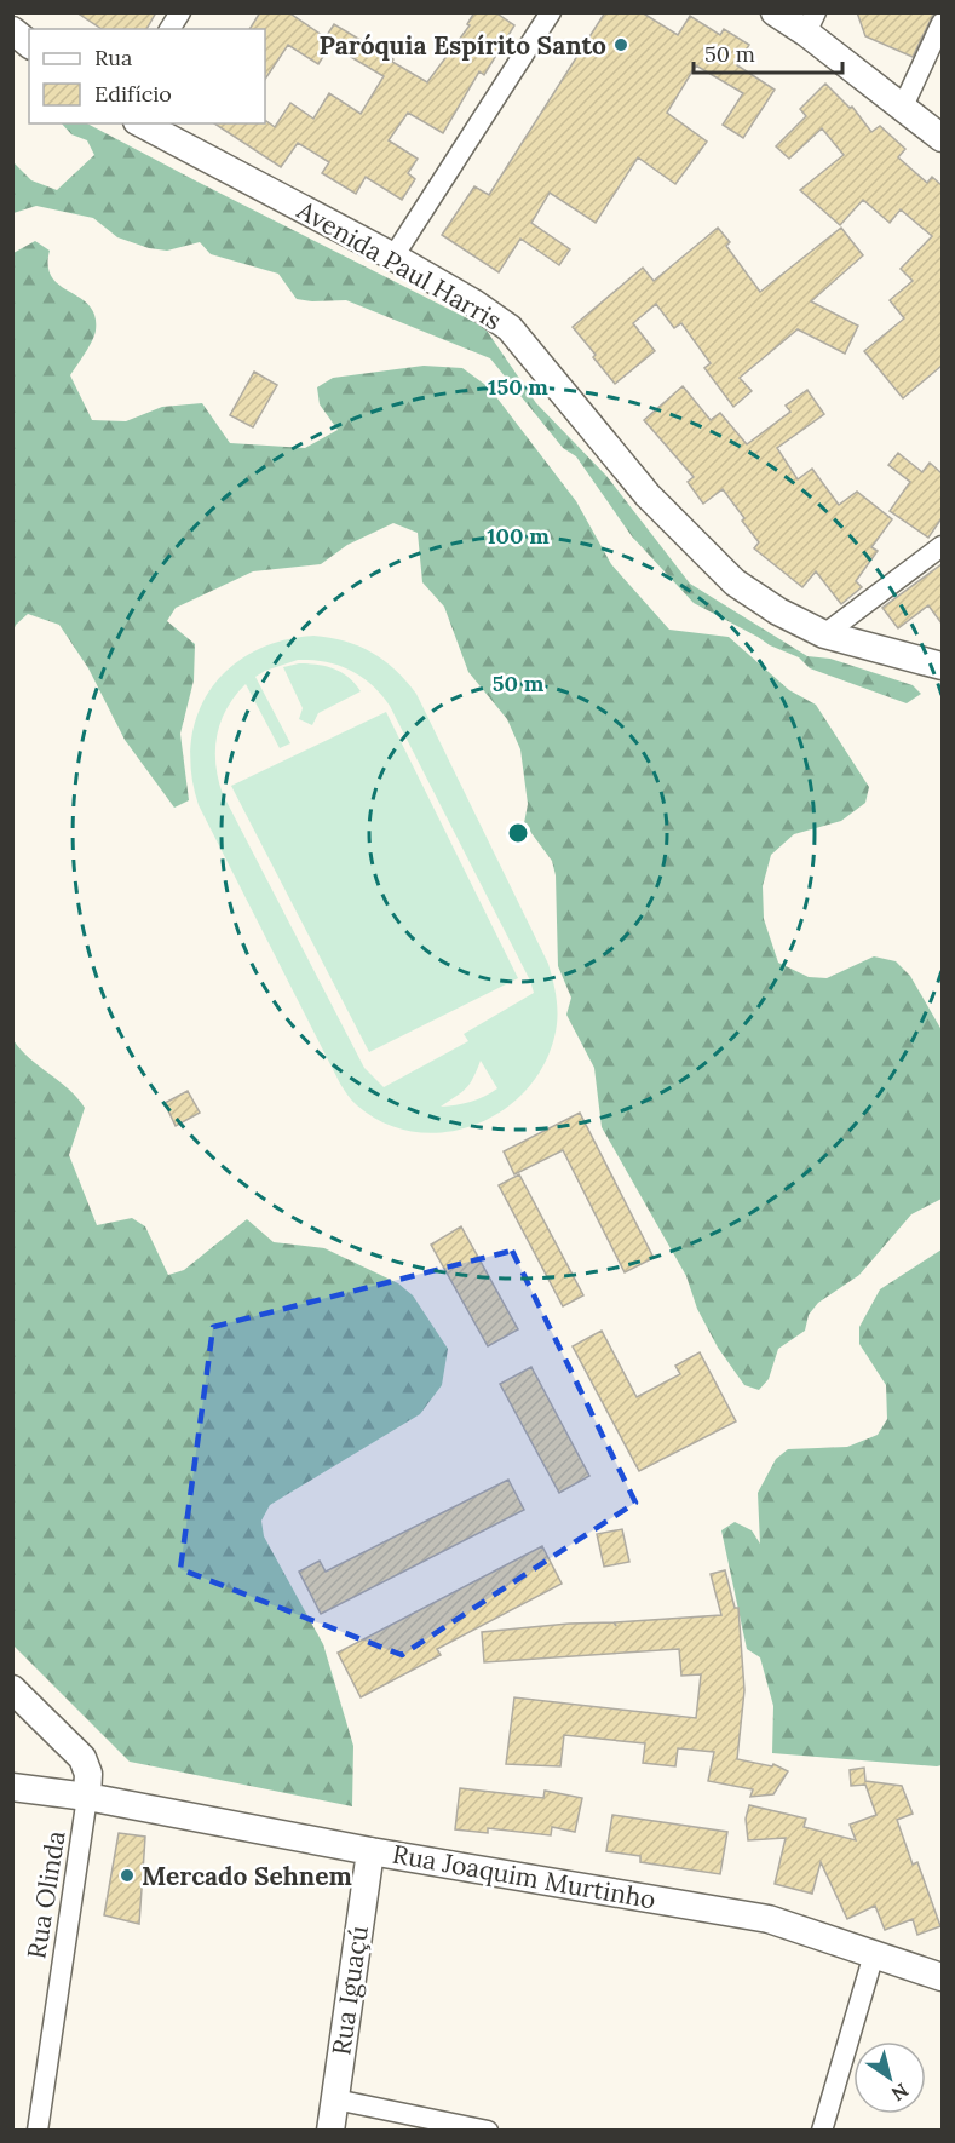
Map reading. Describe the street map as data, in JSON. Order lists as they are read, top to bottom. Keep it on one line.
{"streets":{"main road":["Avenida Paul Harris","Rua Joaquim Murtinho","Rua Iguaçú"],"street":["Rua Olinda"]},"crossings":[["Rua Joaquim Murtinho","Rua Olinda"],["Rua Joaquim Murtinho","Rua Iguaçú"]],"places":["Paróquia Espírito Santo","Mercado Sehnem"],"legend":["Rua","Edifício"],"scale_bar":"50 m","north":"bottom right","rings":["150 m","100 m","50 m"]}
